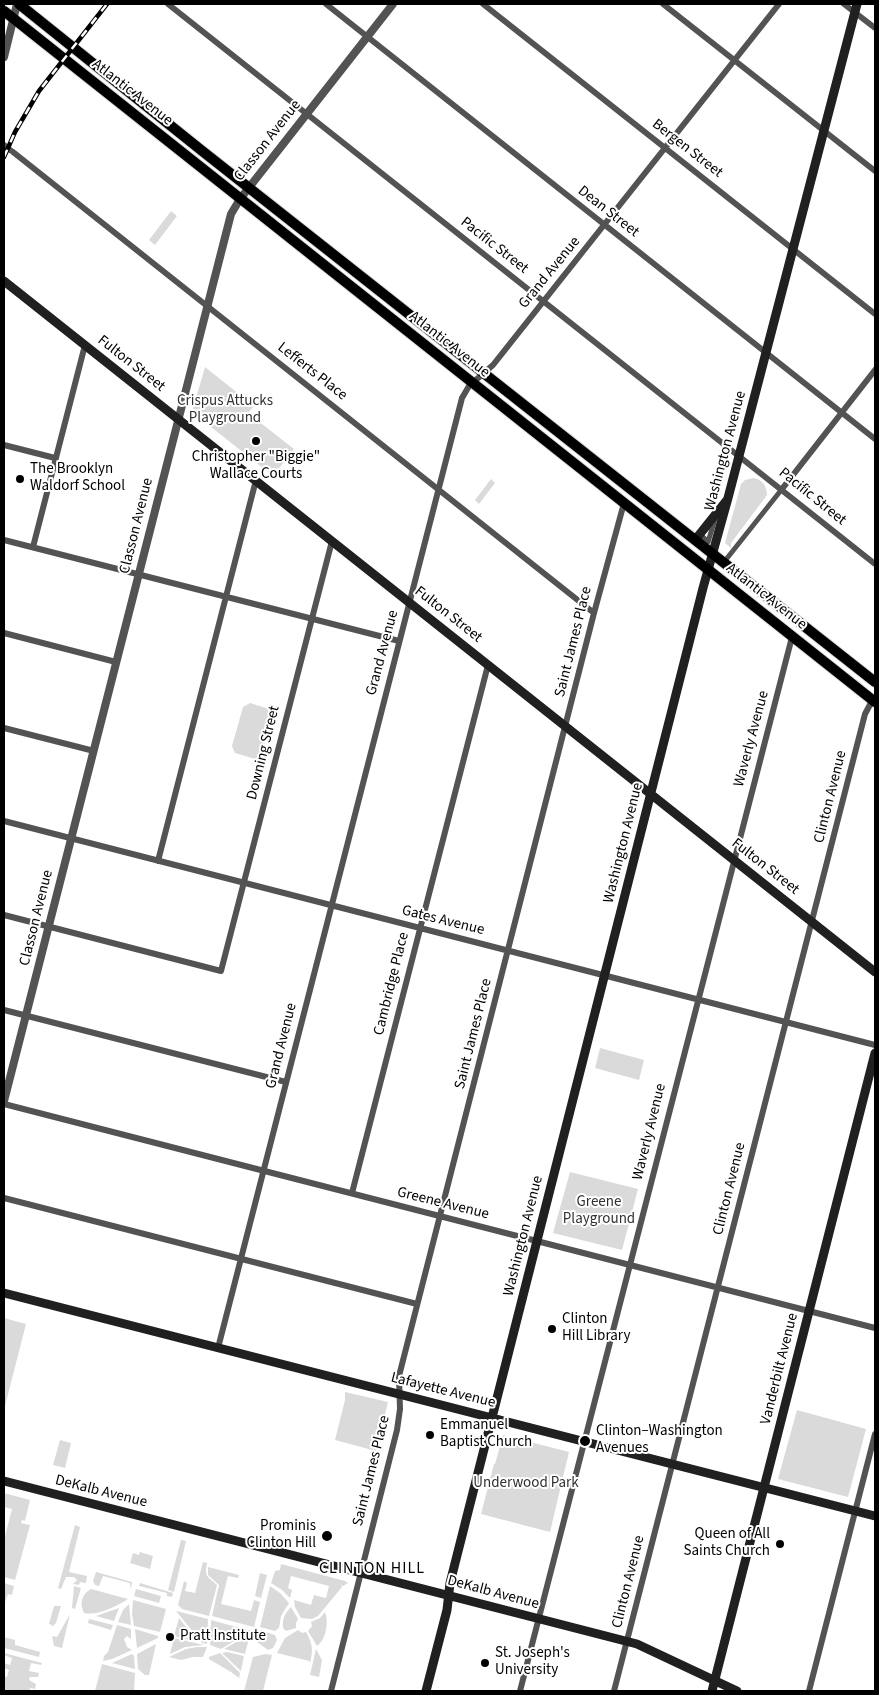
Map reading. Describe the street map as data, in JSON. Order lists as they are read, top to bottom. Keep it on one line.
{"streets":{"main road":["Atlantic Avenue","Fulton Street","Washington Avenue","Vanderbilt Avenue","Lafayette Avenue","DeKalb Avenue"],"street":["Classon Avenue","Bergen Street","Dean Street","Pacific Street","Grand Avenue","Lefferts Place","Saint James Place","Waverly Avenue","Downing Street","Clinton Avenue","Gates Avenue","Cambridge Place","Greene Avenue"]},"crossings":[["Atlantic Avenue","Classon Avenue"],["Atlantic Avenue","Grand Avenue"],["Atlantic Avenue","Washington Avenue"],["Atlantic Avenue","Saint James Place"],["Atlantic Avenue","Waverly Avenue"],["Atlantic Avenue","Clinton Avenue"],["Classon Avenue","Dean Street"],["Classon Avenue","Pacific Street"],["Classon Avenue","Fulton Street"],["Classon Avenue","Lefferts Place"],["Classon Avenue","Downing Street"],["Classon Avenue","Gates Avenue"],["Classon Avenue","Greene Avenue"],["Bergen Street","Grand Avenue"],["Bergen Street","Washington Avenue"],["Dean Street","Grand Avenue"],["Dean Street","Washington Avenue"],["Pacific Street","Grand Avenue"],["Pacific Street","Washington Avenue"],["Grand Avenue","Fulton Street"],["Grand Avenue","Lefferts Place"],["Grand Avenue","Gates Avenue"],["Grand Avenue","Greene Avenue"],["Grand Avenue","Lafayette Avenue"],["Fulton Street","Washington Avenue"],["Fulton Street","Saint James Place"],["Fulton Street","Waverly Avenue"],["Fulton Street","Downing Street"],["Fulton Street","Clinton Avenue"],["Fulton Street","Cambridge Place"],["Lefferts Place","Saint James Place"],["Washington Avenue","Gates Avenue"],["Washington Avenue","Greene Avenue"],["Washington Avenue","Lafayette Avenue"],["Washington Avenue","DeKalb Avenue"],["Saint James Place","Gates Avenue"],["Saint James Place","Greene Avenue"],["Saint James Place","Lafayette Avenue"],["Saint James Place","DeKalb Avenue"],["Waverly Avenue","Gates Avenue"],["Waverly Avenue","Greene Avenue"],["Waverly Avenue","Lafayette Avenue"],["Waverly Avenue","DeKalb Avenue"],["Downing Street","Gates Avenue"],["Clinton Avenue","Gates Avenue"],["Clinton Avenue","Greene Avenue"],["Clinton Avenue","Lafayette Avenue"],["Clinton Avenue","DeKalb Avenue"],["Gates Avenue","Cambridge Place"],["Cambridge Place","Greene Avenue"],["Greene Avenue","Vanderbilt Avenue"],["Vanderbilt Avenue","Lafayette Avenue"],["Vanderbilt Avenue","DeKalb Avenue"]],"districts":["CLINTON HILL"],"parks":["Crispus Attucks Playground","Greene Playground","Underwood Park"],"places":["Christopher \"Biggie\" Wallace Courts","The Brooklyn Waldorf School","Clinton Hill Library","Emmanuel Baptist Church","Clinton–Washington Avenues","Prominis Clinton Hill","Queen of All Saints Church","Pratt Institute","St. Joseph's University"]}
